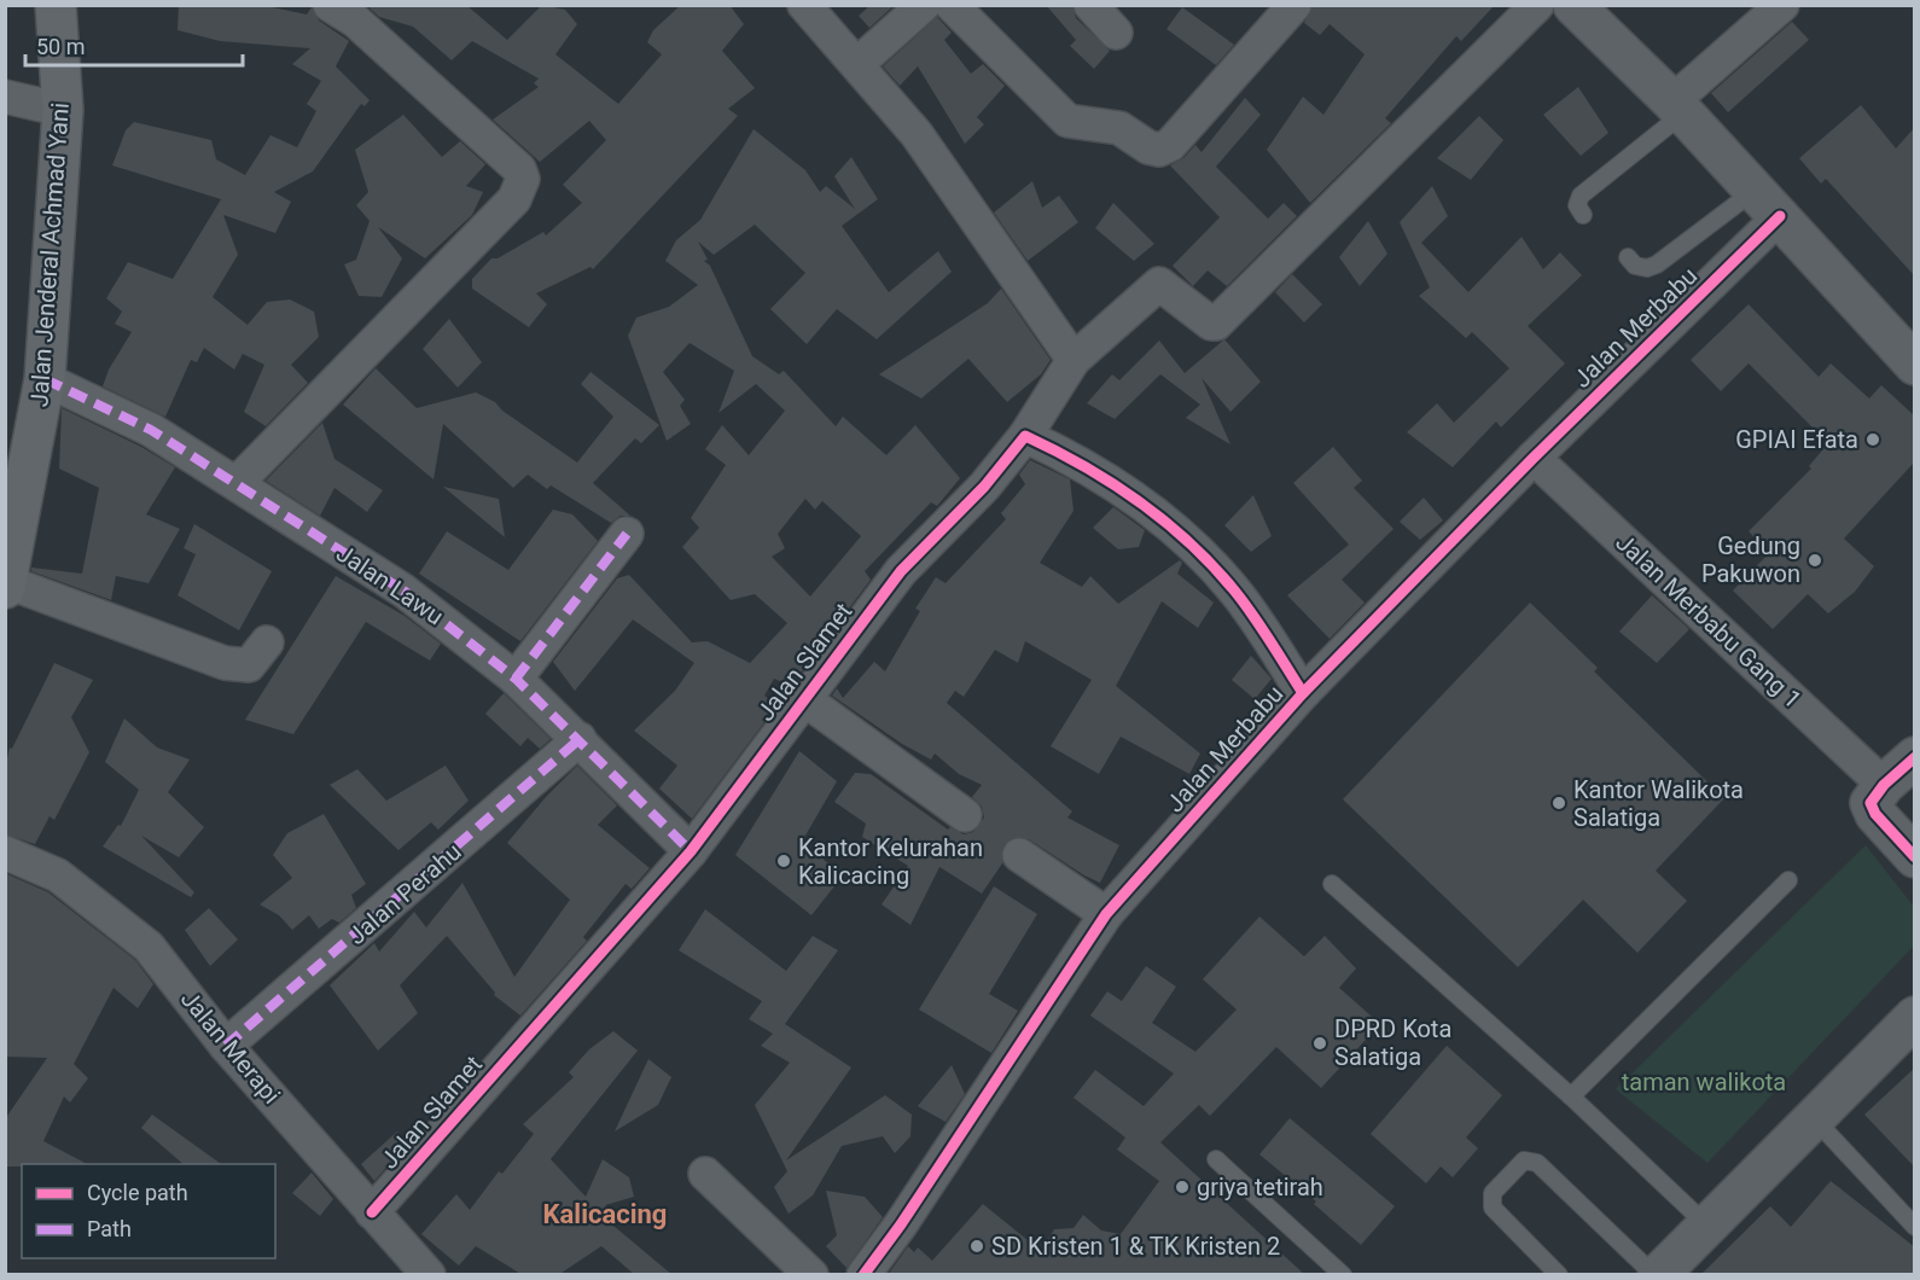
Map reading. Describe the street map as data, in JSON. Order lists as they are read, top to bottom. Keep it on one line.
{"streets":{"main road":["Jalan Jenderal Achmad Yani"],"street":["Jalan Merbabu","Jalan Lawu","Jalan Merbabu Gang 1","Jalan Slamet","Jalan Perahu","Jalan Merapi"]},"crossings":[["Jalan Jenderal Achmad Yani","Jalan Lawu"],["Jalan Merbabu","Jalan Merbabu Gang 1"],["Jalan Lawu","Jalan Slamet"],["Jalan Lawu","Jalan Perahu"],["Jalan Slamet","Jalan Merapi"],["Jalan Perahu","Jalan Merapi"]],"districts":["Kalicacing"],"parks":["taman walikota"],"places":["GPIAI Efata","Gedung Pakuwon","Kantor Walikota Salatiga","Kantor Kelurahan Kalicacing","DPRD Kota Salatiga","griya tetirah","SD Kristen 1 & TK Kristen 2"],"legend":["Cycle path","Path"],"scale_bar":"50 m"}
